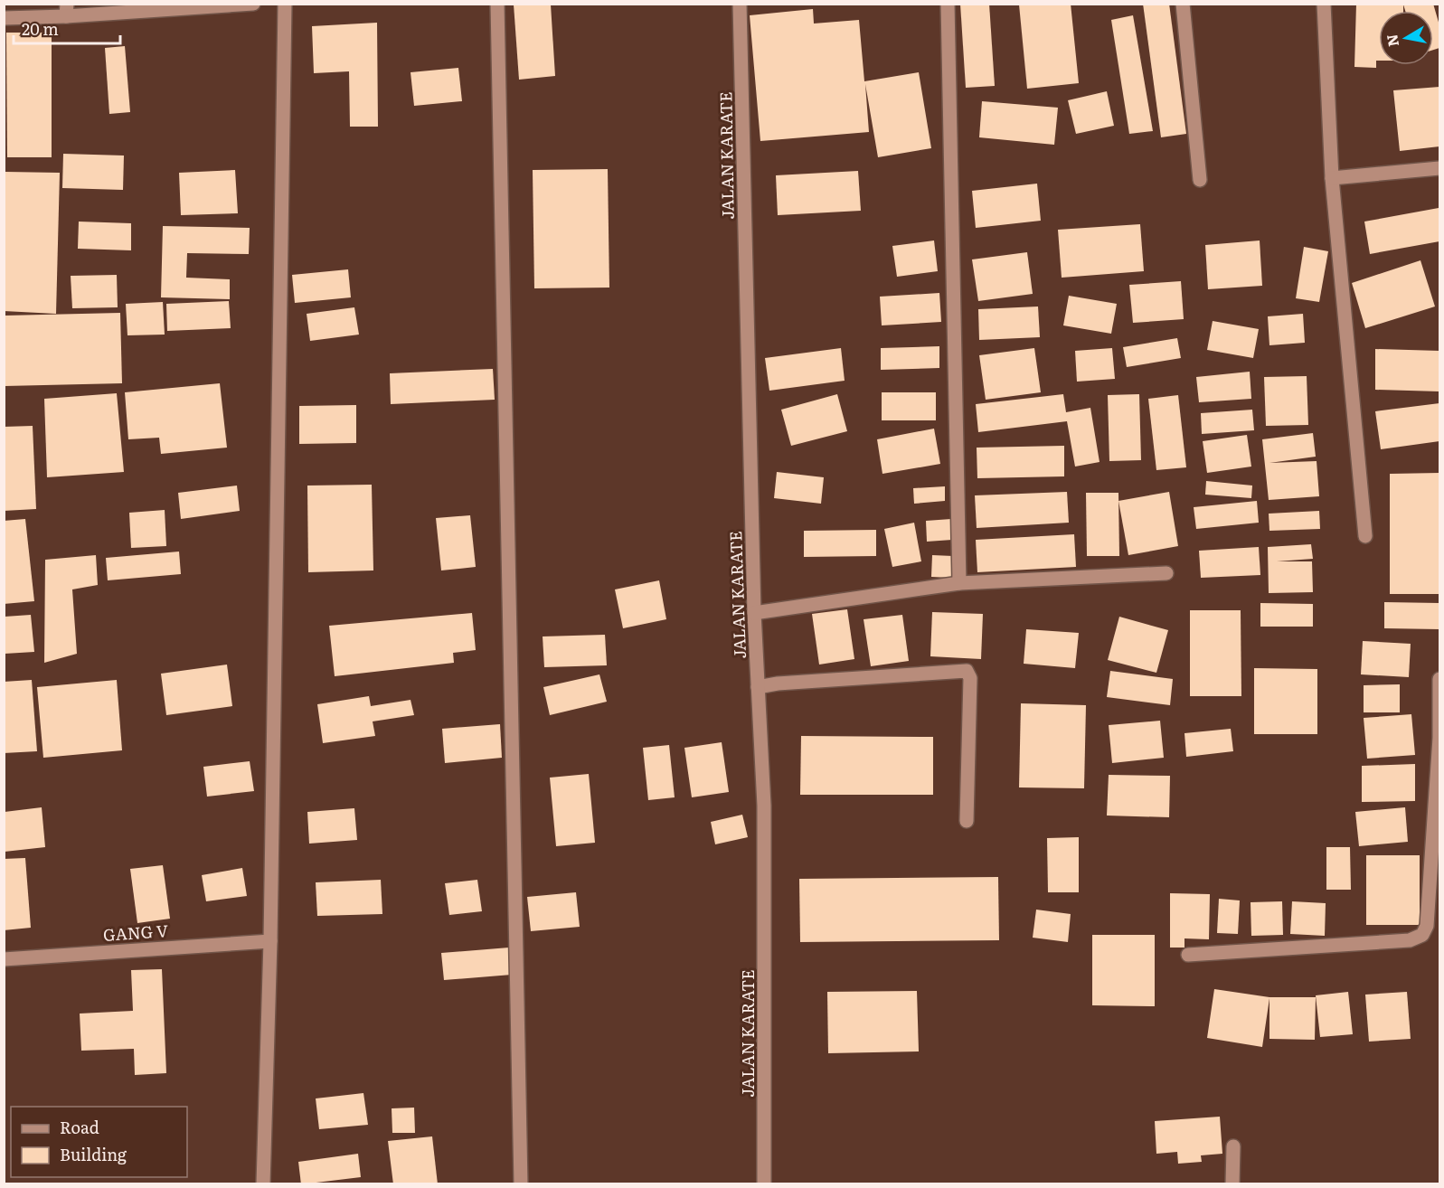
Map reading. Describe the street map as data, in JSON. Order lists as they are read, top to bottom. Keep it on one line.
{"streets":{"street":["JALAN KARATE","GANG V"]},"legend":["Road","Building"],"scale_bar":"20 m","north":"left"}
